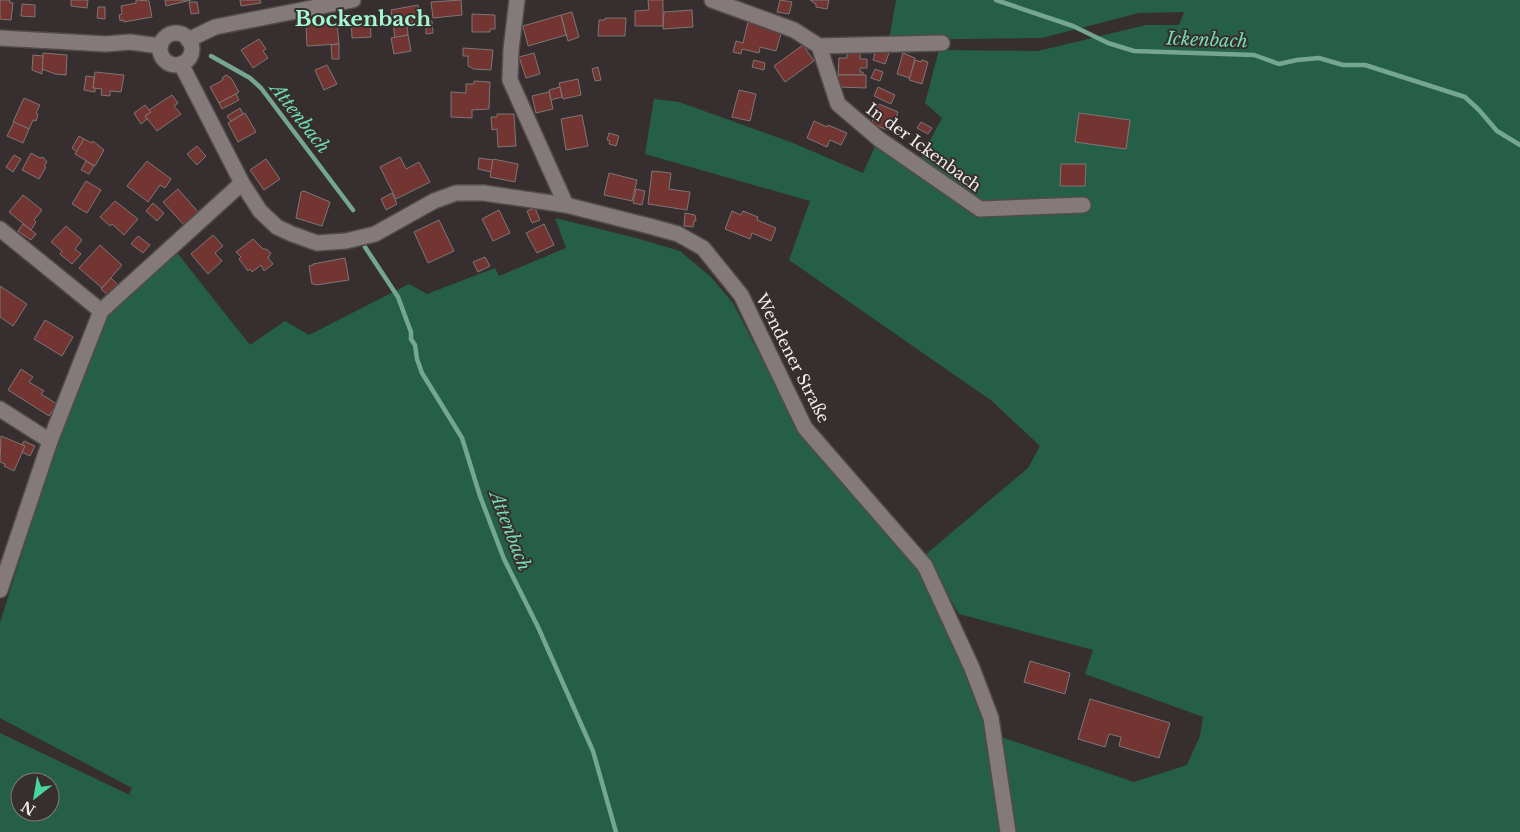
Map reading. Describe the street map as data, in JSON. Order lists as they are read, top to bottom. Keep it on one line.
{"streets":{"street":["In der Ickenbach","Wendener Straße"]},"districts":["Bockenbach"],"water":["Ickenbach","Attenbach"],"north":"bottom left"}
